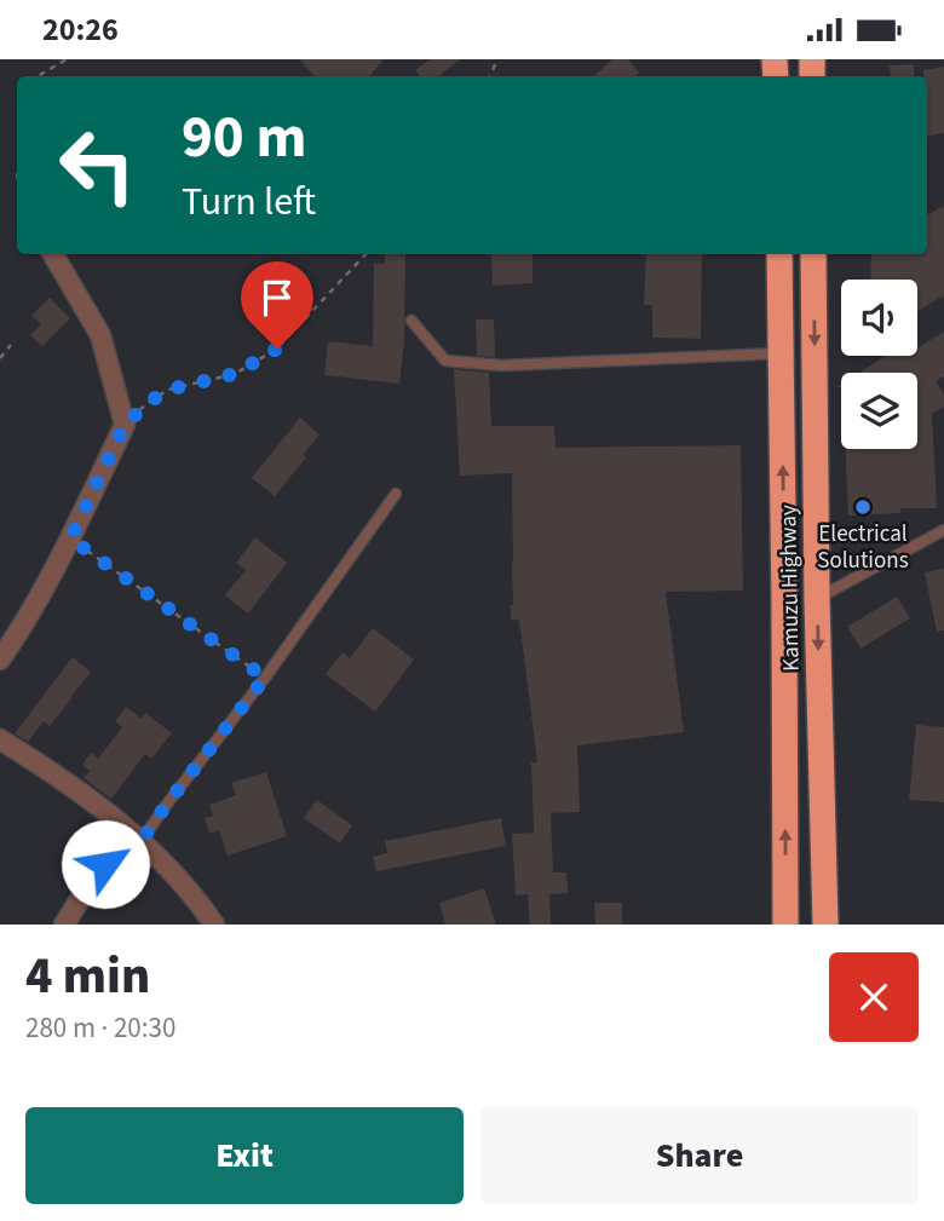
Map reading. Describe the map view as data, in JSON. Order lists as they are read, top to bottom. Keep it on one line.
{"streets":{"highway":["Kamuzu Highway"]},"places":["Electrical Solutions"],"page":{"status":"20:26","turn":["90 m","Turn left"],"heading":["4 min","280 m · 20:30"],"buttons":["Exit","Share"]}}
